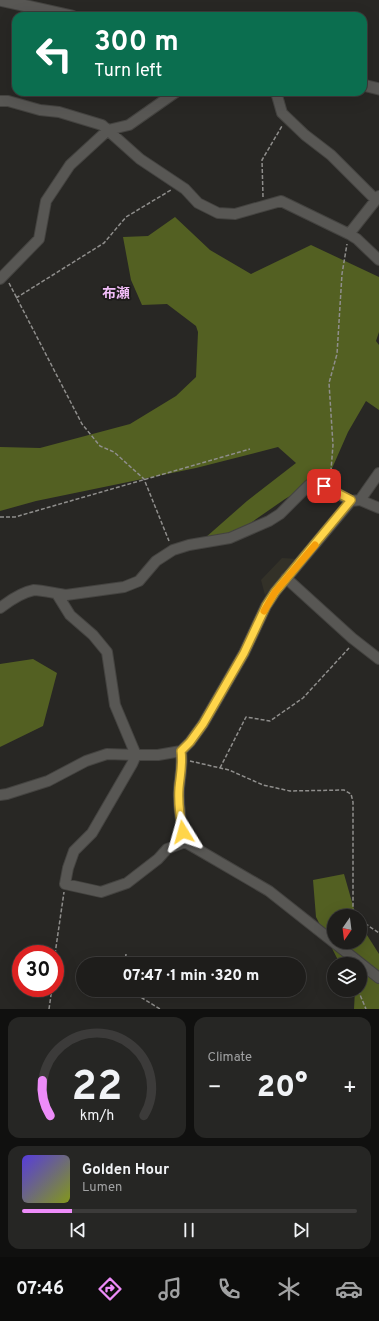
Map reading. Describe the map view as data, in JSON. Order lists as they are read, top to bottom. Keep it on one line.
{"districts":["布瀬"],"north":"bottom","page":{"turn":["300 m","Turn left"],"limit":"30","trip":"07:47 · 1 min · 320 m","tile":"Climate","heat":["−","20°","+"],"song":["Golden Hour","Lumen"],"tabs":"07:46","gauge":["22","km/h"]}}
